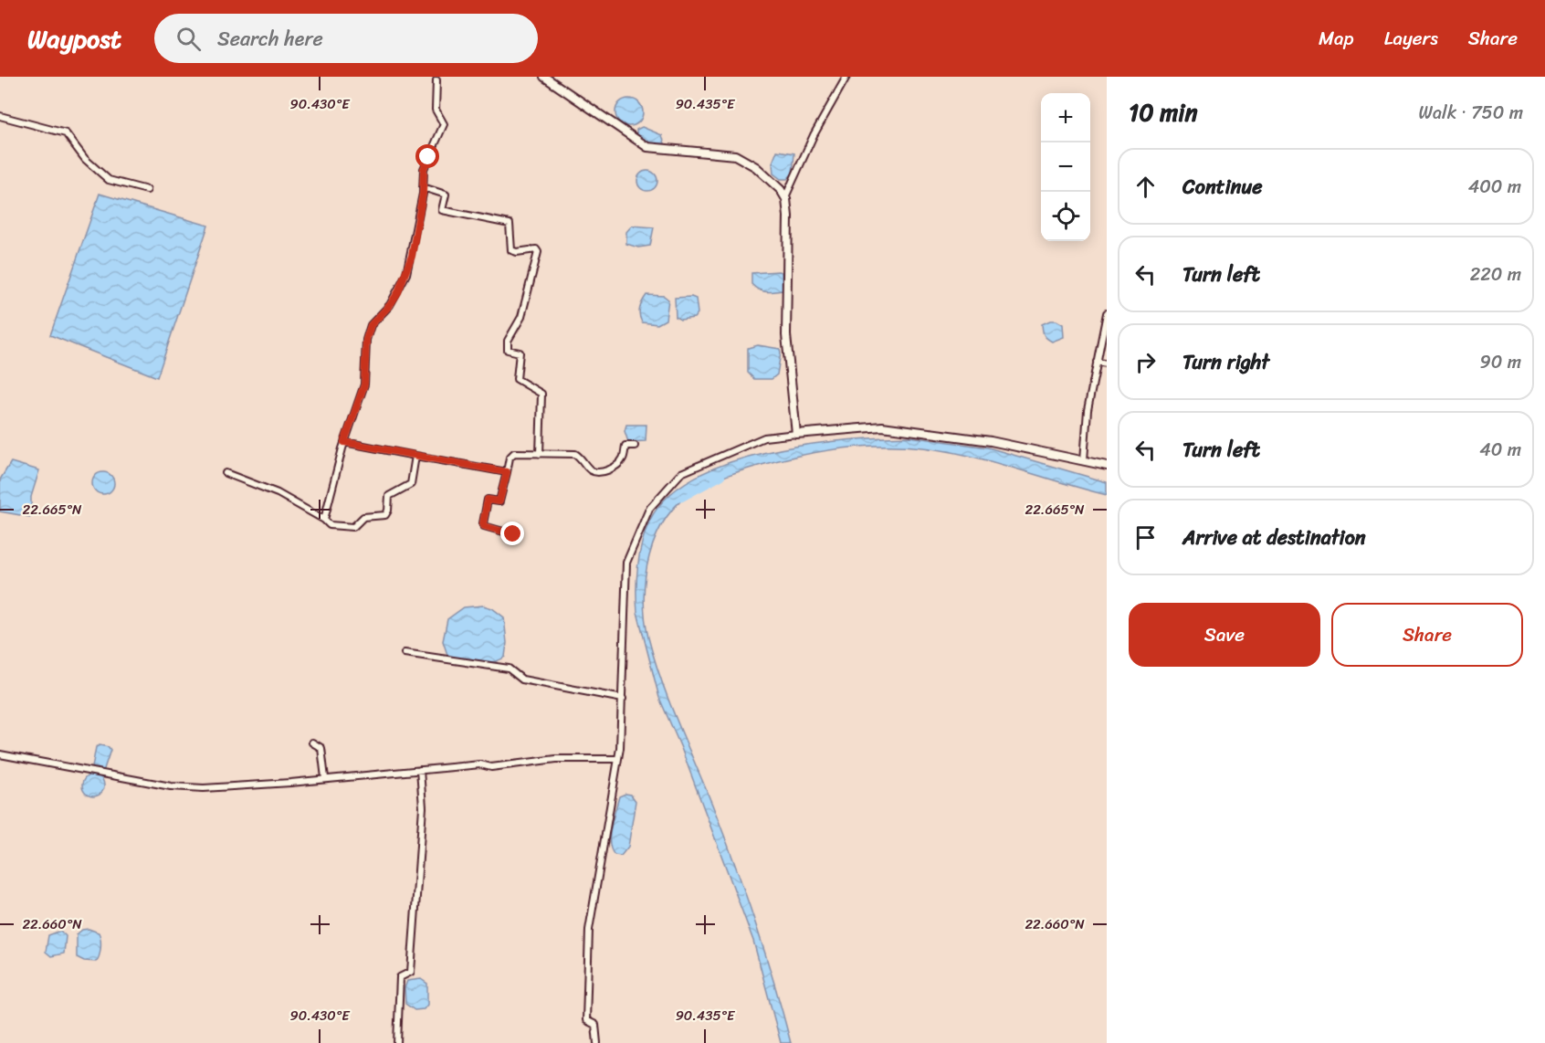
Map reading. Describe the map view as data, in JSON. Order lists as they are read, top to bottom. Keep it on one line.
{"page":{"header":"Waypost","search":"Search here","nav":["Map","Layers","Share"],"heading":["10 min","Walk · 750 m"],"map_buttons":["+","−"],"list":[["Continue","400 m"],["Turn left","220 m"],["Turn right","90 m"],["Turn left","40 m"],"Arrive at destination"],"buttons":["Save","Share"]},"coordinates":["90.430°E","90.435°E","22.665°N","22.660°N"]}
